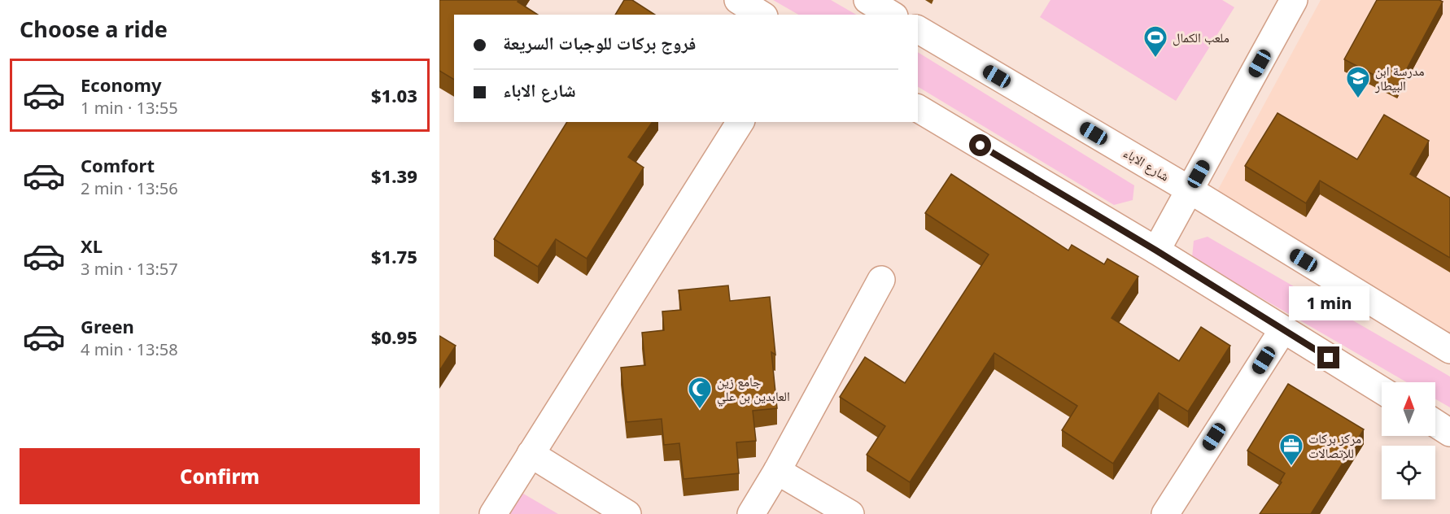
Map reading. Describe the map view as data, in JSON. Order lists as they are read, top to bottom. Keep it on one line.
{"streets":{"street":["شارع الاباء"]},"places":{"sports":["ملعب الكمال"],"school or university":["مدرسة ابن البيطار"],"mosque":["جامع زين العابدين بن علي"],"office":["مركز بركات للإتصالات"]},"north":"top","page":{"heading":"Choose a ride","banner":["فروج بركات للوجبات السريعة","شارع الاباء"],"list":[{"name":"Economy","note":"1 min · 13:55","value":"$1.03"},{"name":"Comfort","note":"2 min · 13:56","value":"$1.39"},{"name":"XL","note":"3 min · 13:57","value":"$1.75"},{"name":"Green","note":"4 min · 13:58","value":"$0.95"}],"bubble":"1 min","buttons":"Confirm"}}
